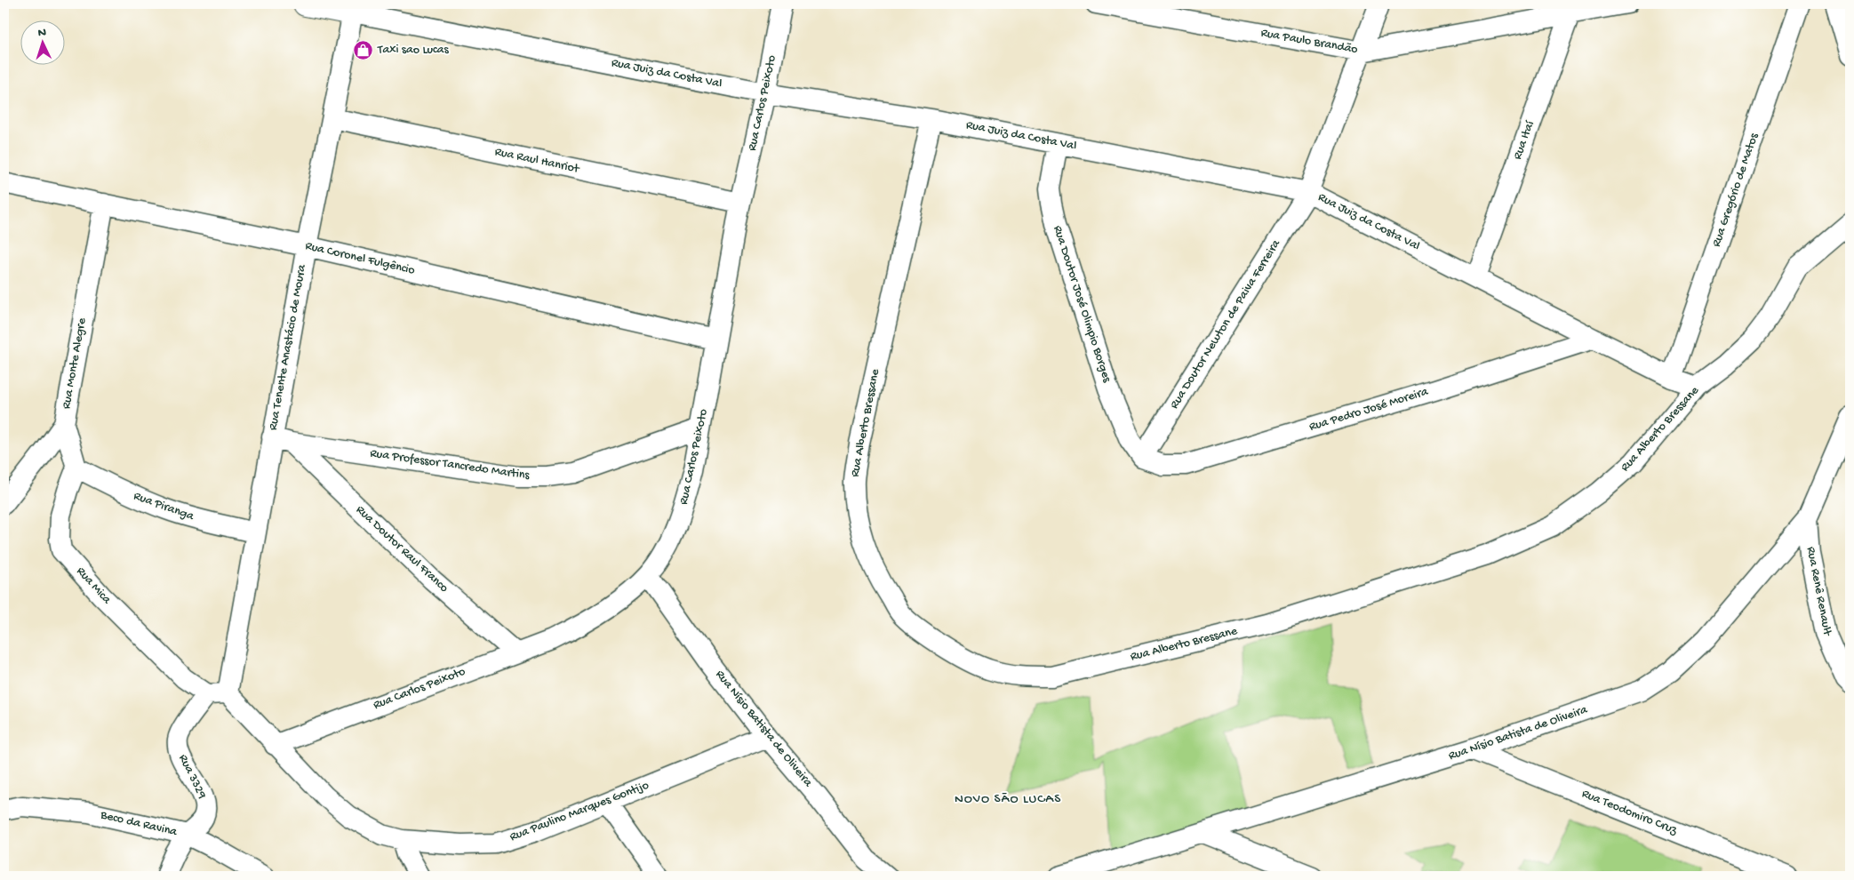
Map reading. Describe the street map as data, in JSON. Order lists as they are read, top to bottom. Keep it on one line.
{"streets":{"street":["Rua Paulo Brandão","Rua Juiz da Costa Val","Rua Carlos Peixoto","Rua Itaí","Rua Raul Hanriot","Rua Gregório de Matos","Rua Coronel Fulgêncio","Rua Doutor José Olimpio Borges","Rua Doutor Newton de Paiva Ferreira","Rua Tenente Anastácio de Moura","Rua Monte Alegre","Rua Pedro José Moreira","Rua Alberto Bressane","Rua Professor Tancredo Martins","Rua Piranga","Rua Doutor Raul Franco","Rua Mica","Rua Renê Renault","Rua Nísio Batista de Oliveira","Rua 3329","Rua Paulino Marques Gontijo","Rua Teodomiro Cruz","Beco da Ravina"]},"crossings":[["Rua Paulo Brandão","Rua Itaí"],["Rua Paulo Brandão","Rua Doutor Newton de Paiva Ferreira"],["Rua Juiz da Costa Val","Rua Carlos Peixoto"],["Rua Juiz da Costa Val","Rua Itaí"],["Rua Juiz da Costa Val","Rua Gregório de Matos"],["Rua Juiz da Costa Val","Rua Doutor José Olimpio Borges"],["Rua Juiz da Costa Val","Rua Doutor Newton de Paiva Ferreira"],["Rua Juiz da Costa Val","Rua Tenente Anastácio de Moura"],["Rua Juiz da Costa Val","Rua Pedro José Moreira"],["Rua Juiz da Costa Val","Rua Alberto Bressane"],["Rua Carlos Peixoto","Rua Raul Hanriot"],["Rua Carlos Peixoto","Rua Coronel Fulgêncio"],["Rua Carlos Peixoto","Rua Professor Tancredo Martins"],["Rua Carlos Peixoto","Rua Doutor Raul Franco"],["Rua Carlos Peixoto","Rua Nísio Batista de Oliveira"],["Rua Carlos Peixoto","Rua Paulino Marques Gontijo"],["Rua Raul Hanriot","Rua Tenente Anastácio de Moura"],["Rua Coronel Fulgêncio","Rua Tenente Anastácio de Moura"],["Rua Coronel Fulgêncio","Rua Monte Alegre"],["Rua Doutor José Olimpio Borges","Rua Doutor Newton de Paiva Ferreira"],["Rua Doutor José Olimpio Borges","Rua Pedro José Moreira"],["Rua Doutor Newton de Paiva Ferreira","Rua Pedro José Moreira"],["Rua Tenente Anastácio de Moura","Rua Professor Tancredo Martins"],["Rua Tenente Anastácio de Moura","Rua Piranga"],["Rua Tenente Anastácio de Moura","Rua Doutor Raul Franco"],["Rua Tenente Anastácio de Moura","Rua Paulino Marques Gontijo"],["Rua Professor Tancredo Martins","Rua Doutor Raul Franco"],["Rua Piranga","Rua Mica"],["Rua Mica","Rua 3329"],["Rua Renê Renault","Rua Nísio Batista de Oliveira"],["Rua Nísio Batista de Oliveira","Rua Paulino Marques Gontijo"],["Rua Nísio Batista de Oliveira","Rua Teodomiro Cruz"],["Rua 3329","Beco da Ravina"]],"districts":["NOVO SÃO LUCAS"],"places":{"shop":["Taxi sao Lucas"]},"north":"top"}
